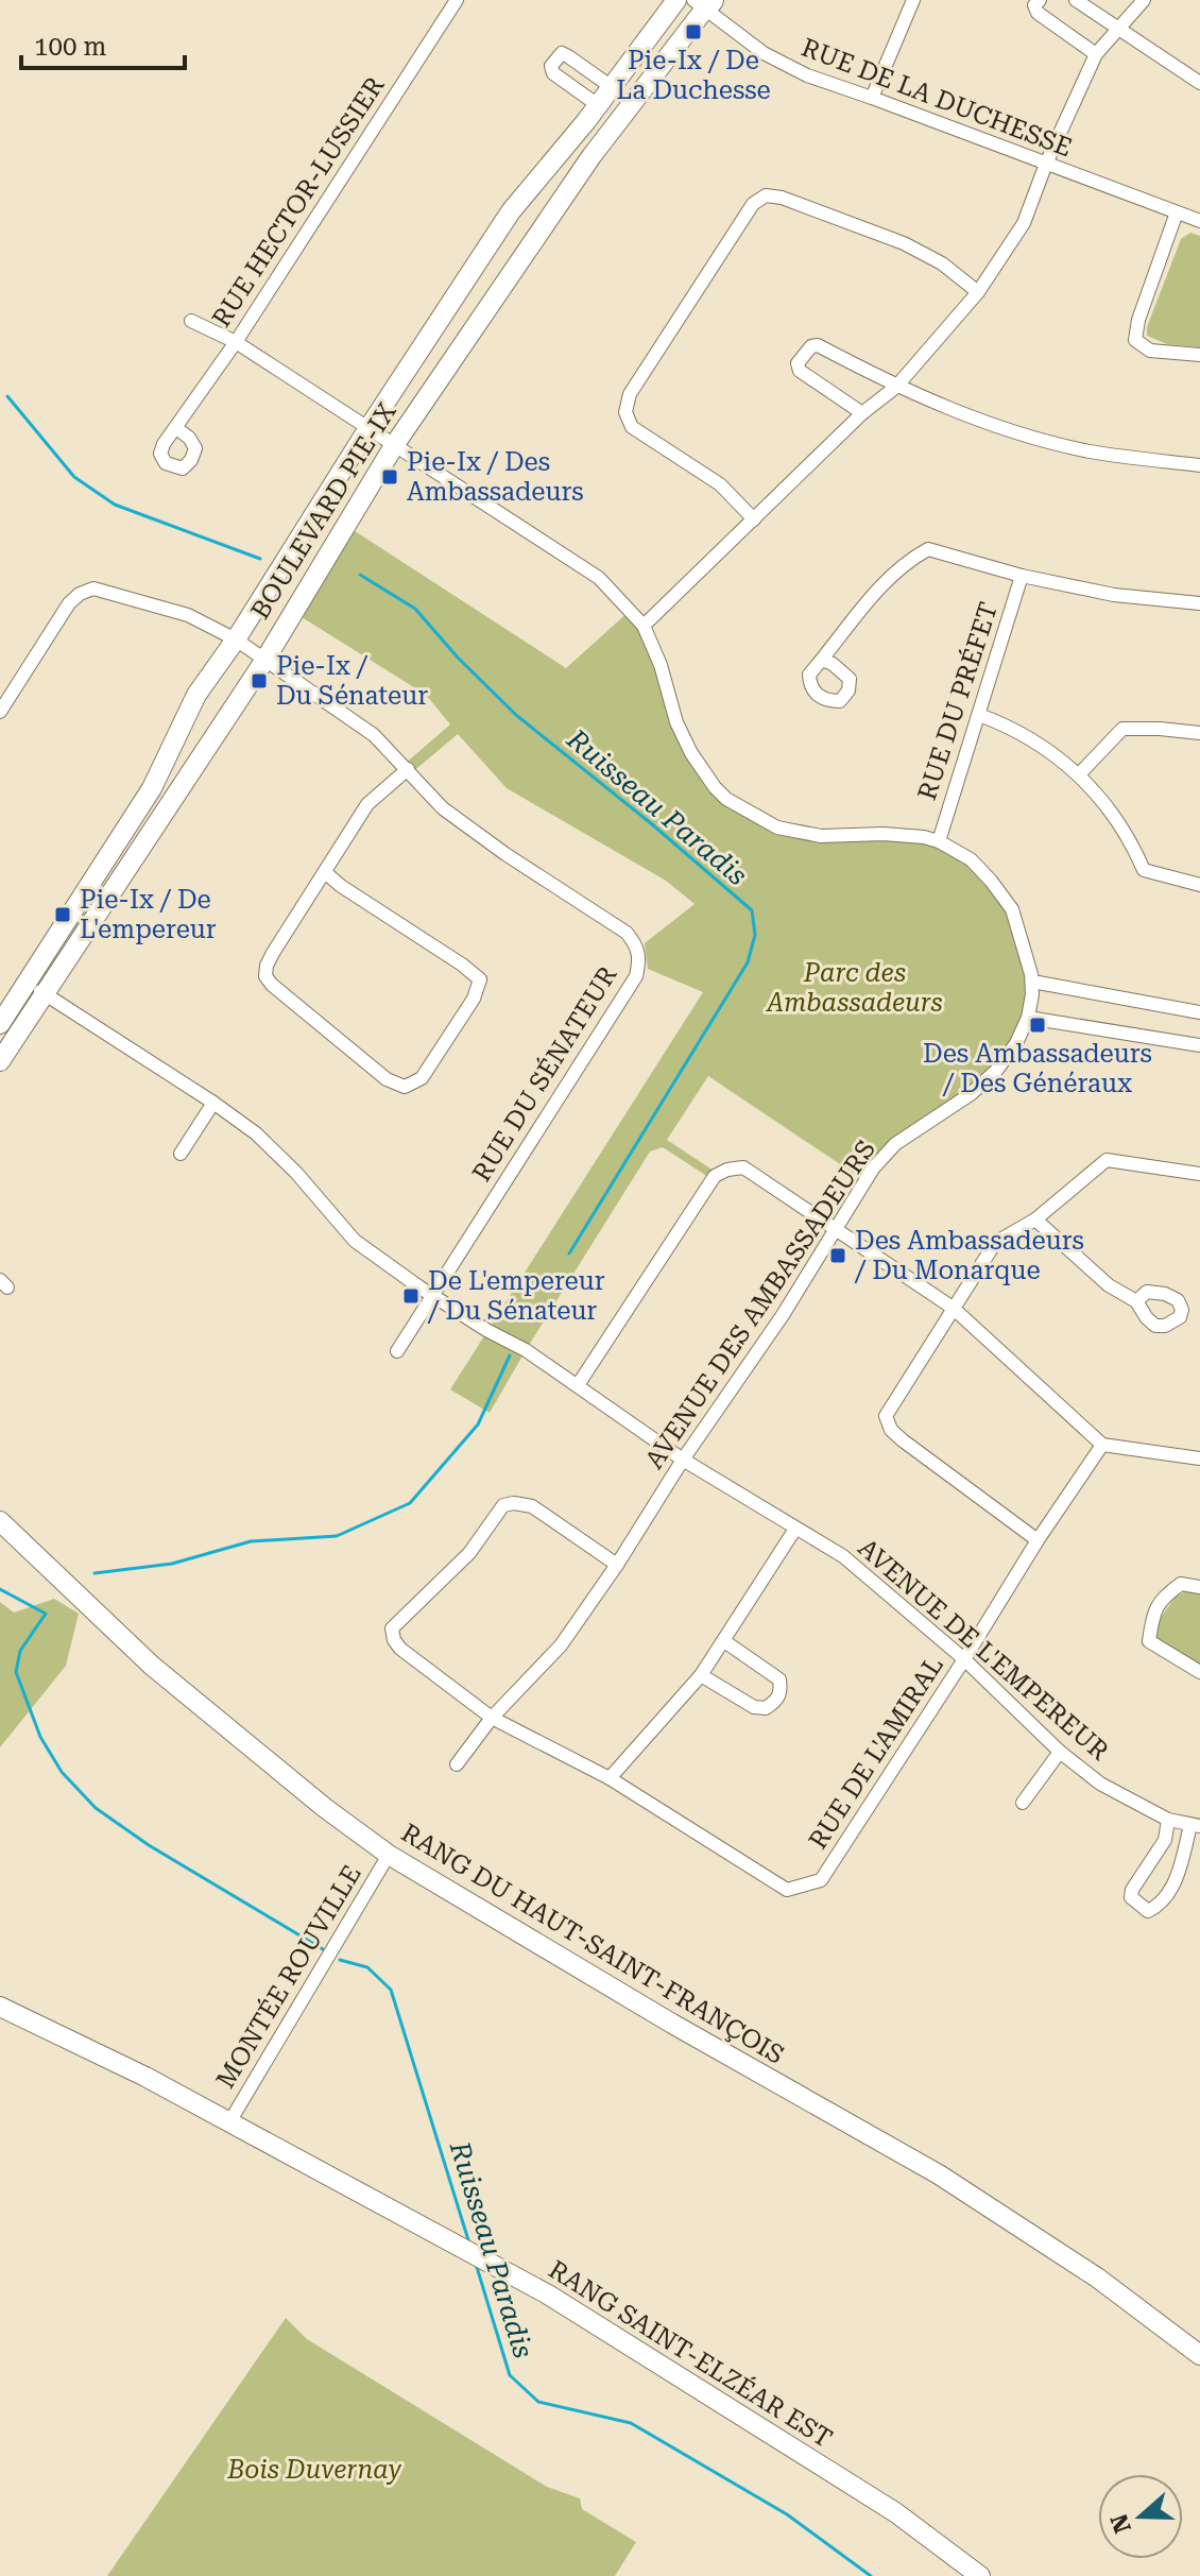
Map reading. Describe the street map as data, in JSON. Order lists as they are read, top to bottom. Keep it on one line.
{"streets":{"street":["RUE DE LA DUCHESSE","RUE HECTOR-LUSSIER","BOULEVARD PIE-IX","RUE DU PRÉFET","RUE DU SÉNATEUR","AVENUE DES AMBASSADEURS","AVENUE DE L'EMPEREUR","RUE DE L'AMIRAL","RANG DU HAUT-SAINT-FRANÇOIS","MONTÉE ROUVILLE","RANG SAINT-ELZÉAR EST"]},"crossings":[["RUE DE LA DUCHESSE","BOULEVARD PIE-IX"],["RUE HECTOR-LUSSIER","AVENUE DES AMBASSADEURS"],["BOULEVARD PIE-IX","RUE DU SÉNATEUR"],["BOULEVARD PIE-IX","AVENUE DES AMBASSADEURS"],["BOULEVARD PIE-IX","AVENUE DE L'EMPEREUR"],["RUE DU PRÉFET","AVENUE DES AMBASSADEURS"],["RUE DU SÉNATEUR","AVENUE DE L'EMPEREUR"],["AVENUE DES AMBASSADEURS","AVENUE DE L'EMPEREUR"],["AVENUE DES AMBASSADEURS","RUE DE L'AMIRAL"],["AVENUE DE L'EMPEREUR","RUE DE L'AMIRAL"],["RANG DU HAUT-SAINT-FRANÇOIS","MONTÉE ROUVILLE"],["MONTÉE ROUVILLE","RANG SAINT-ELZÉAR EST"]],"water":["Ruisseau Paradis"],"parks":["Parc des Ambassadeurs","Bois Duvernay"],"places":{"transit":["Pie-Ix / De La Duchesse","Pie-Ix / Des Ambassadeurs","Pie-Ix / Du Sénateur","Pie-Ix / De L'empereur","Des Ambassadeurs / Des Généraux","Des Ambassadeurs / Du Monarque","De L'empereur / Du Sénateur"]},"scale_bar":"100 m","north":"left"}
